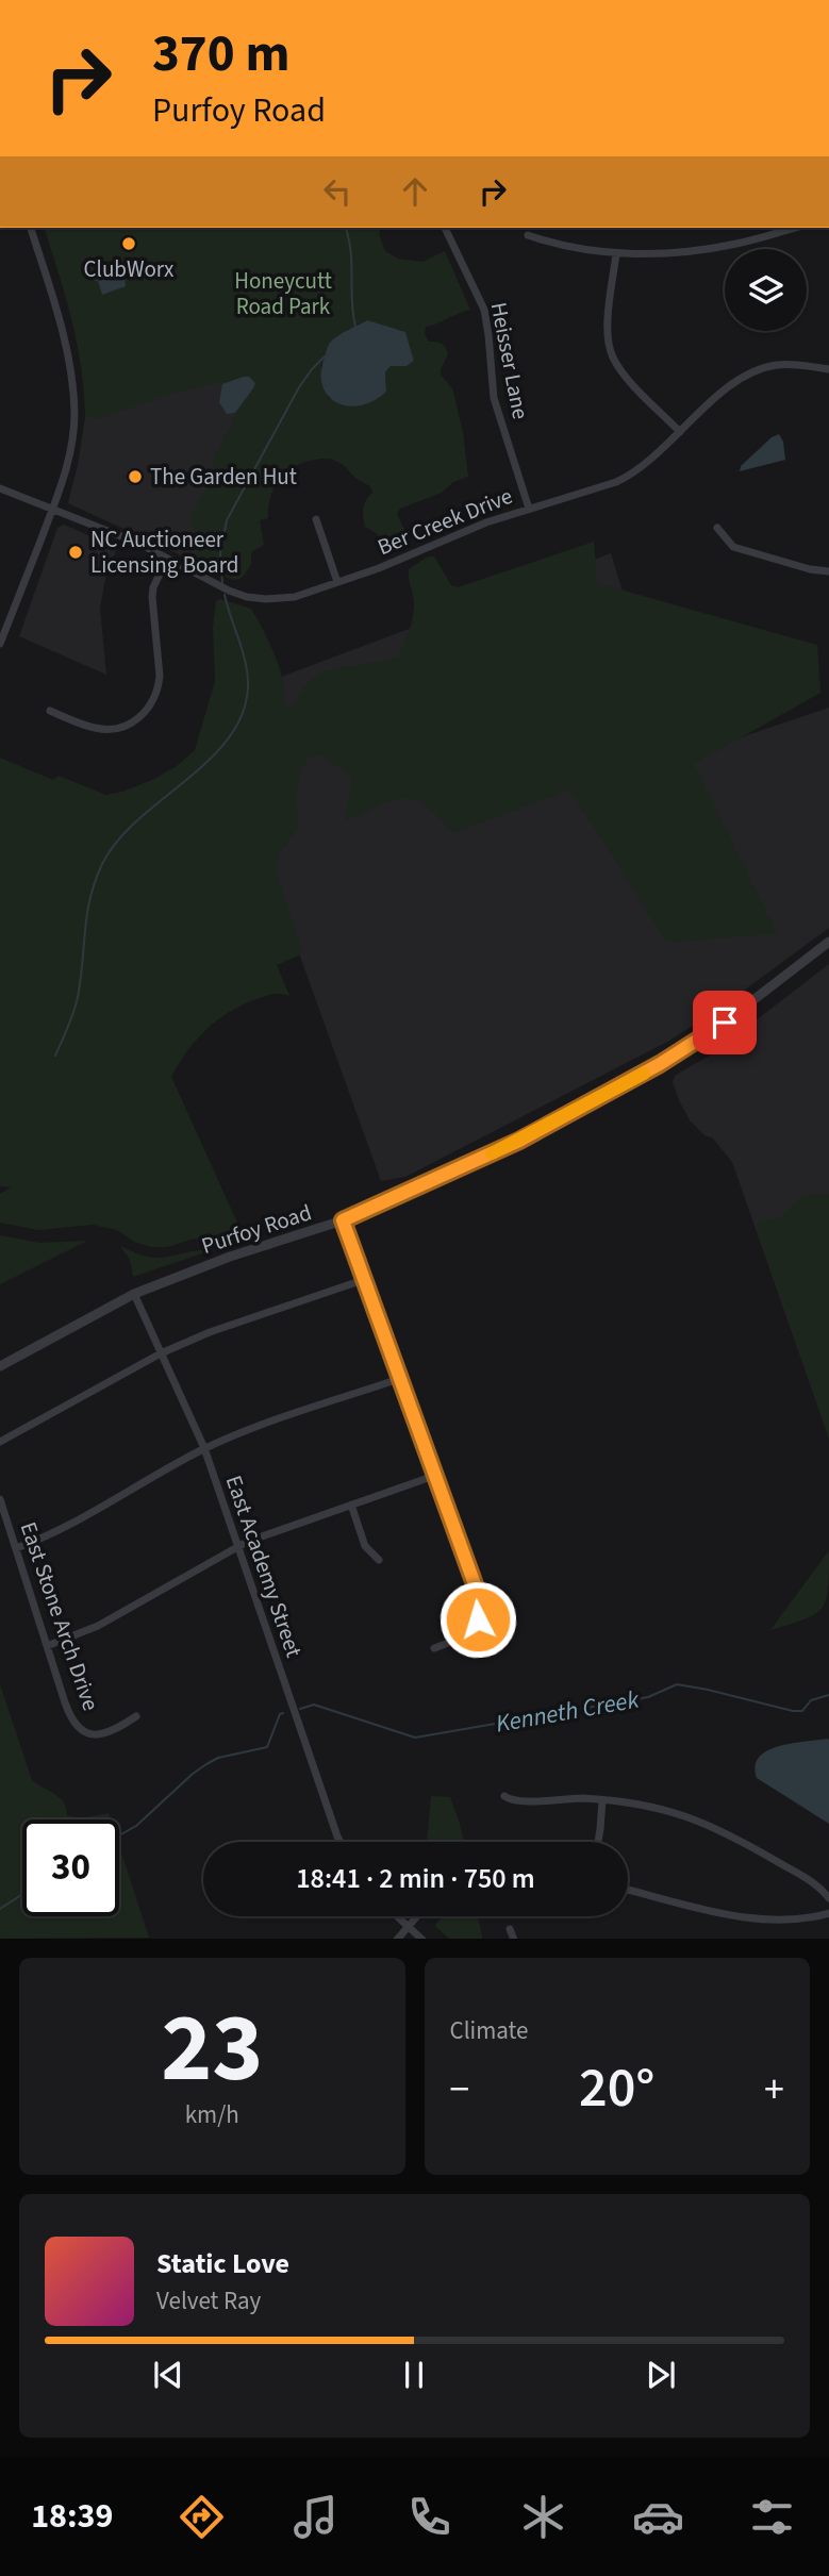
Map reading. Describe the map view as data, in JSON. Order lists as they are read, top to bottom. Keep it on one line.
{"streets":{"street":["Heisser Lane","Ber Creek Drive","Purfoy Road","East Academy Street","East Stone Arch Drive"]},"crossings":[["Heisser Lane","Ber Creek Drive"],["Purfoy Road","East Academy Street"]],"water":["Kenneth Creek"],"parks":["Honeycutt Road Park"],"places":["ClubWorx","The Garden Hut","NC Auctioneer Licensing Board"],"page":{"turn":["370 m","Purfoy Road"],"limit":"30","trip":"18:41 · 2 min · 750 m","tile":[["23","km/h"],"Climate"],"heat":["−","20°","+"],"song":["Static Love","Velvet Ray"],"tabs":"18:39"}}
